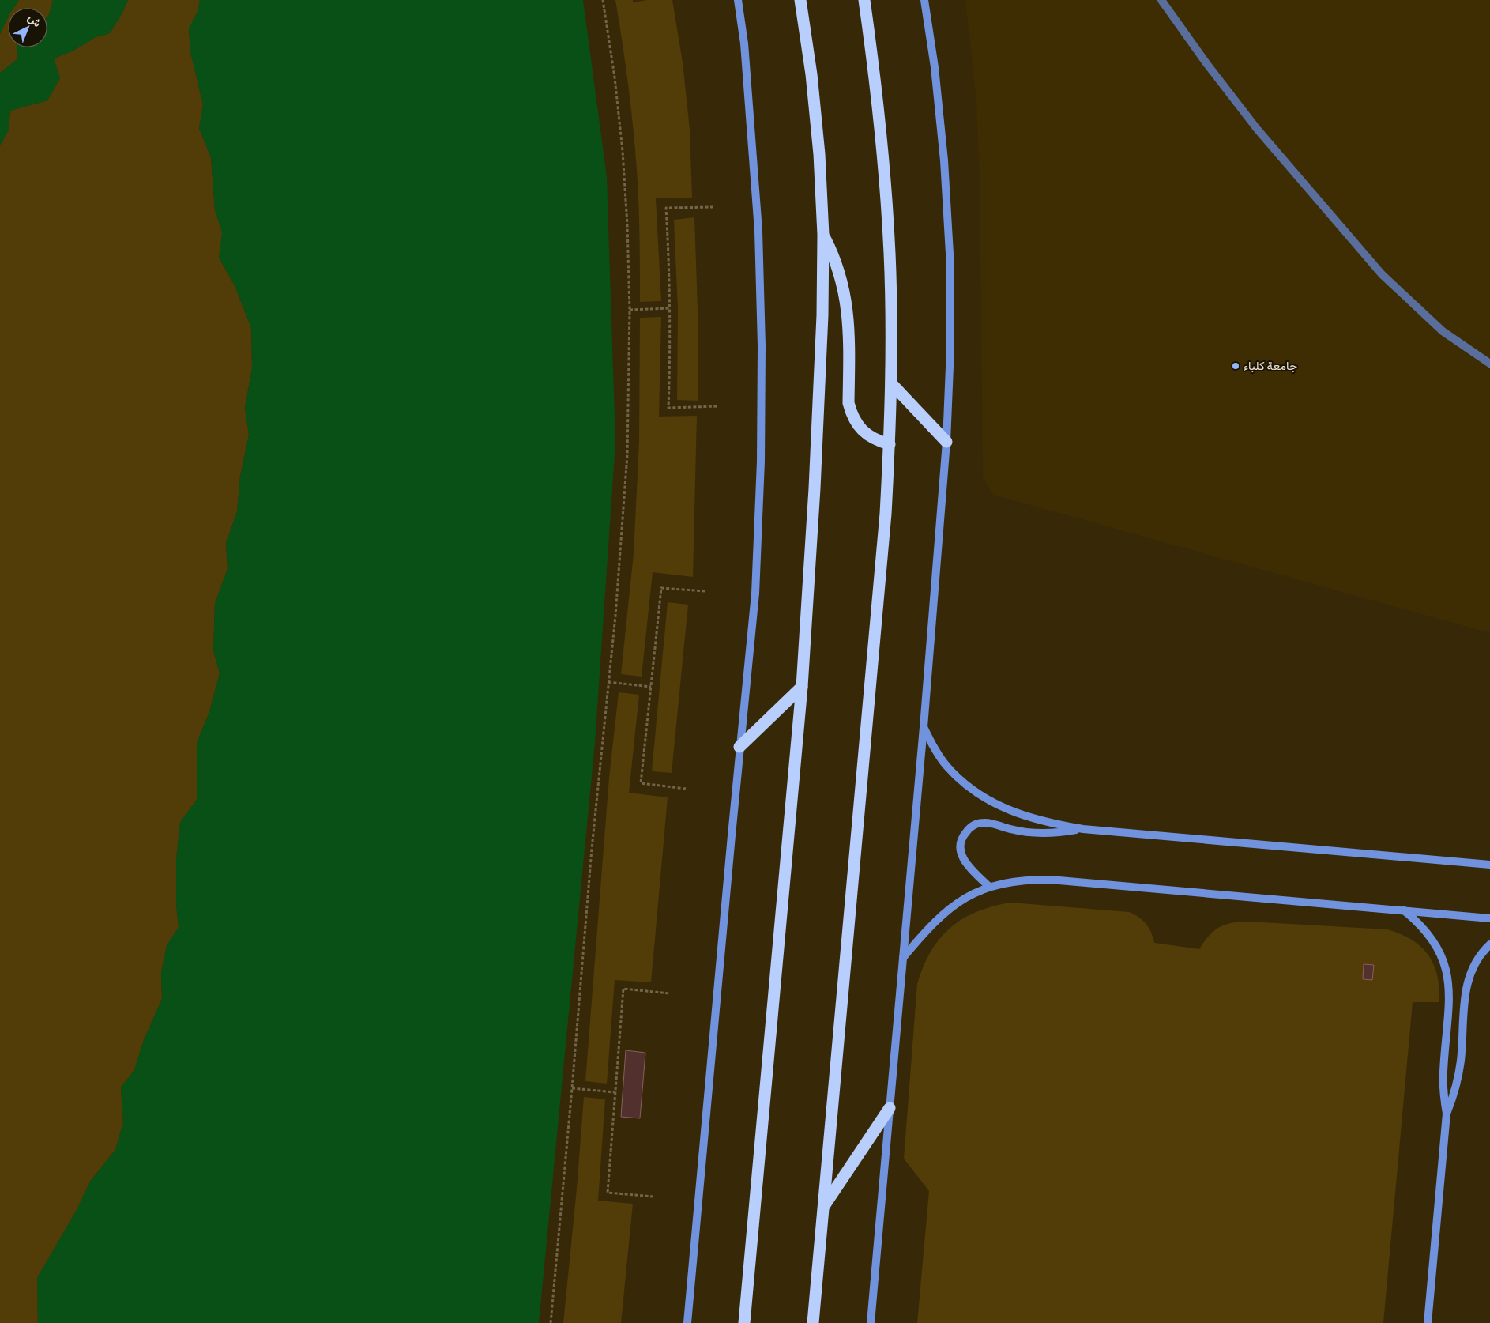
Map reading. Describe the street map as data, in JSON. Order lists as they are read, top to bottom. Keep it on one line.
{"places":["جامعة كلباء"],"north":"top right"}
